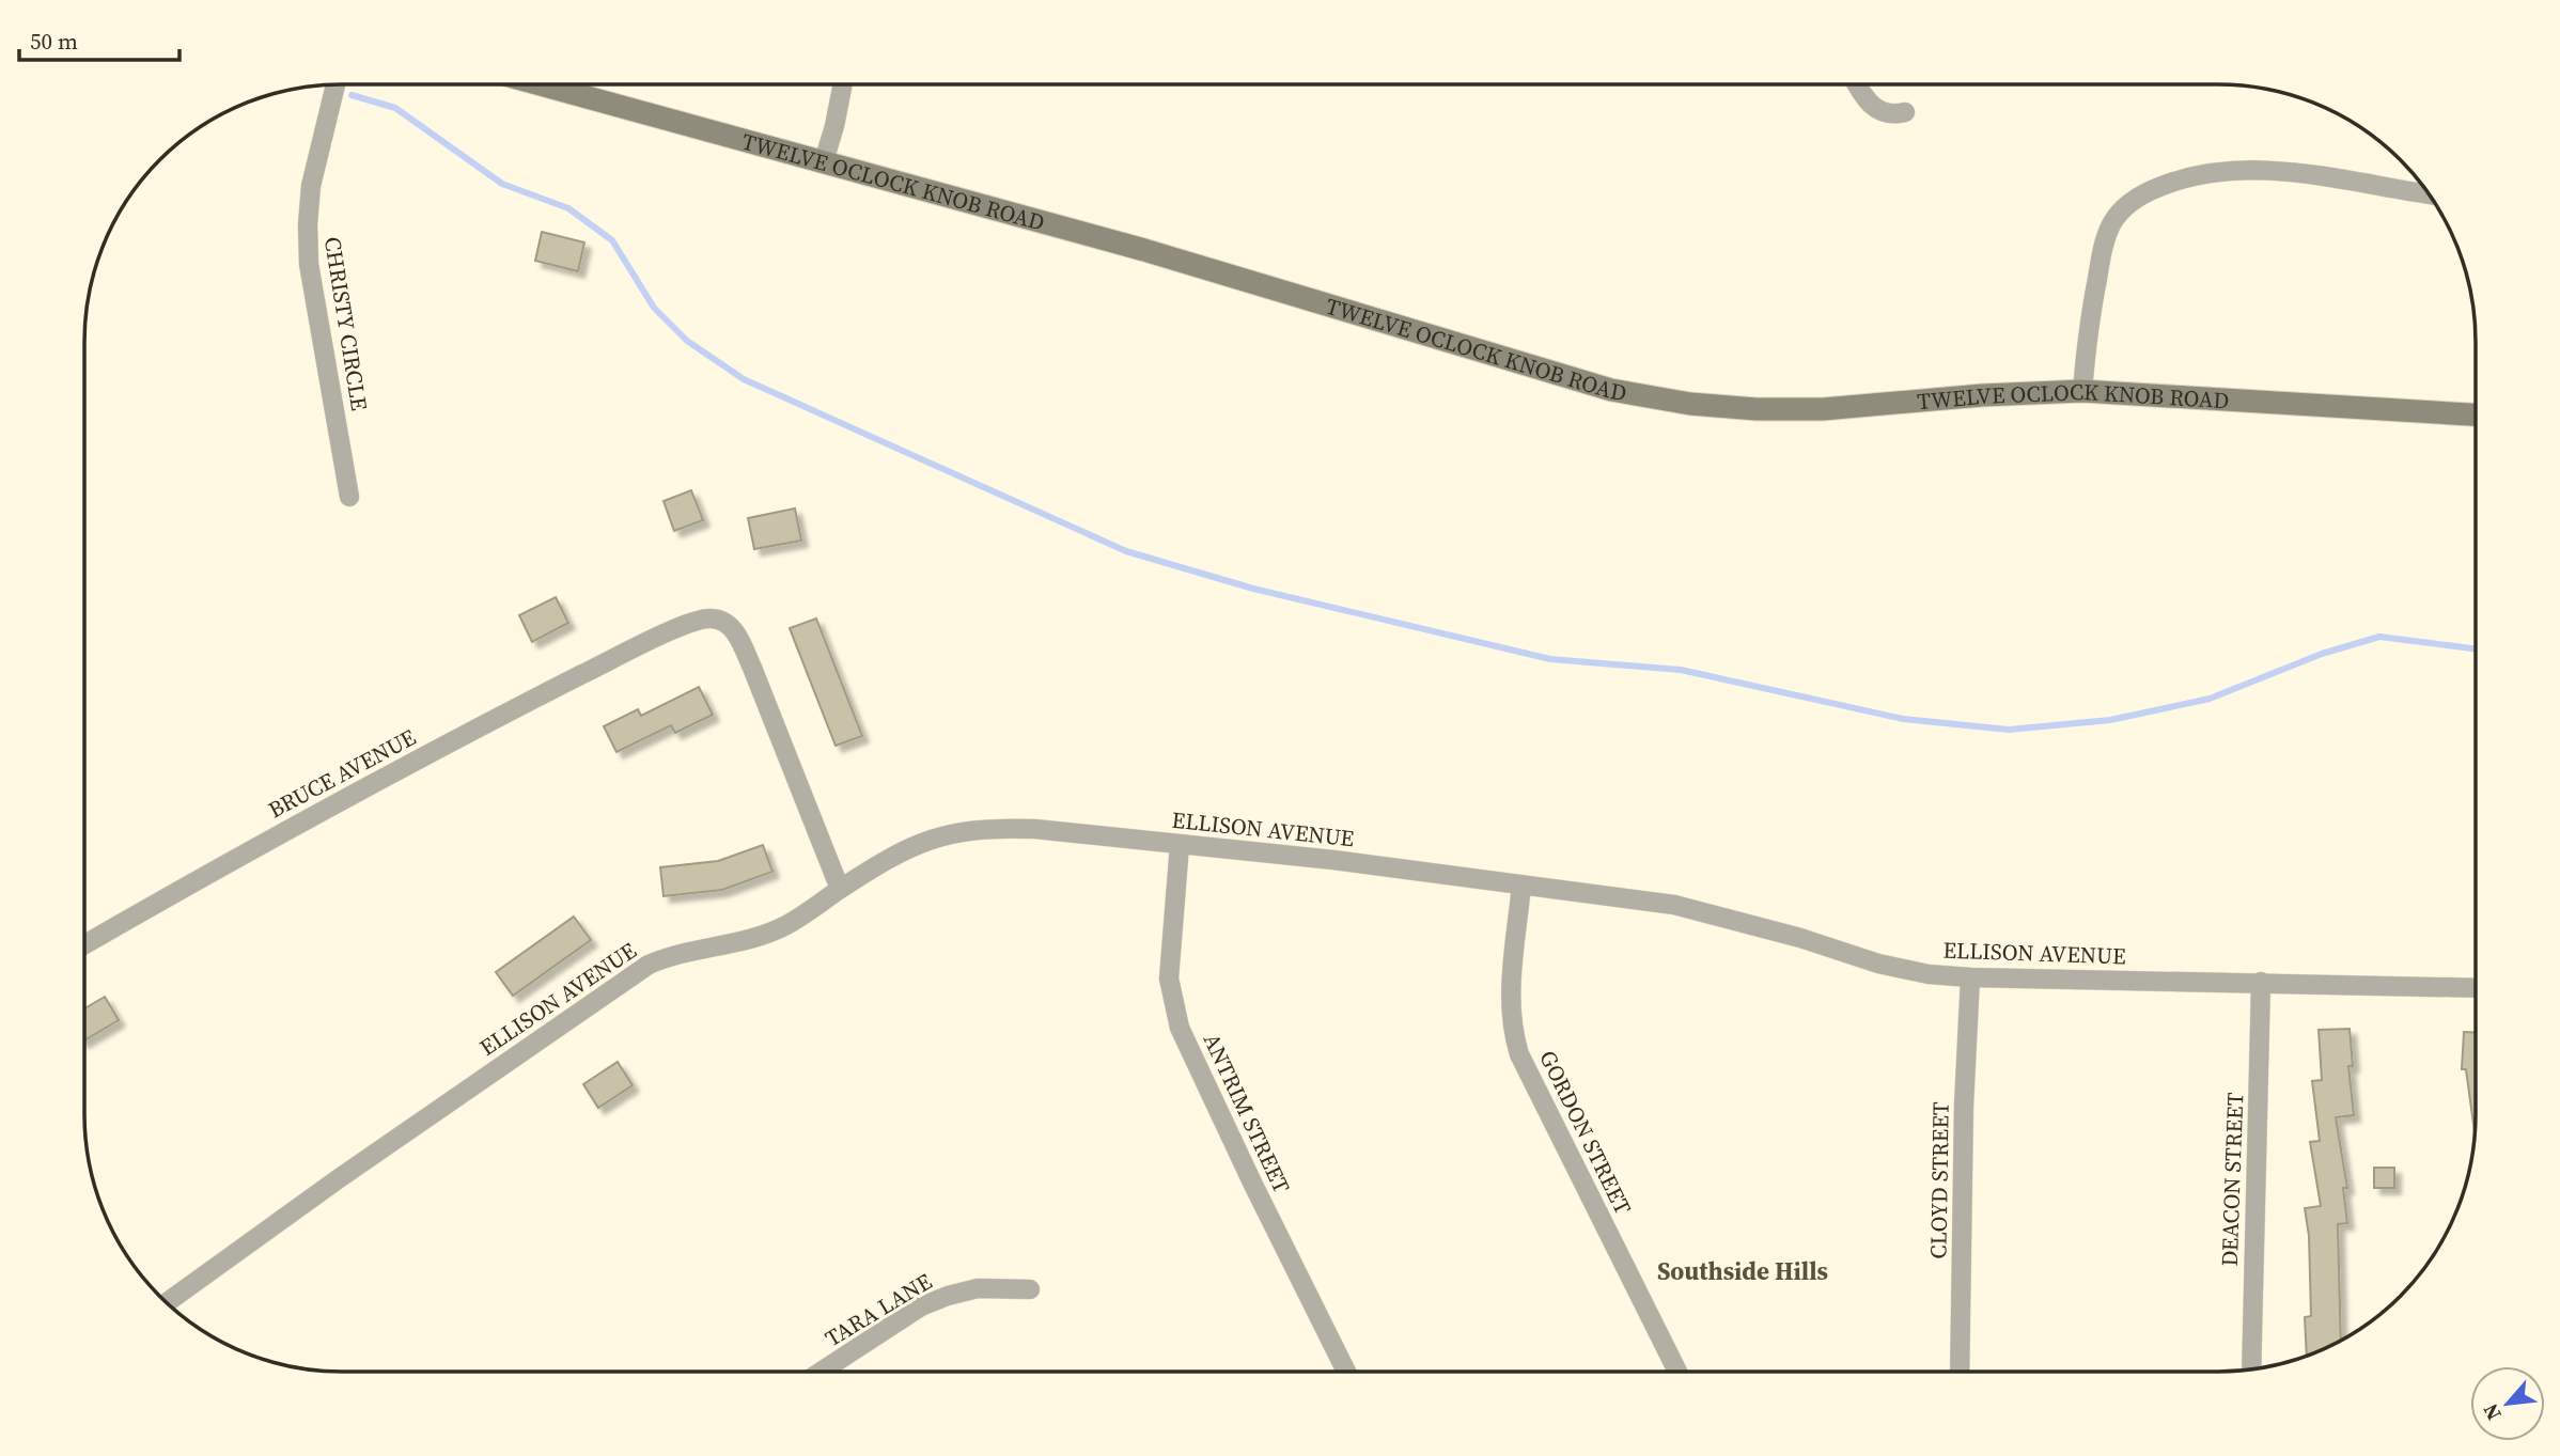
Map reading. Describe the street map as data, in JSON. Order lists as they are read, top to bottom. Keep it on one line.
{"streets":{"street":["TWELVE OCLOCK KNOB ROAD","CHRISTY CIRCLE","BRUCE AVENUE","ELLISON AVENUE","ANTRIM STREET","GORDON STREET","DEACON STREET","CLOYD STREET","TARA LANE"]},"crossings":[["BRUCE AVENUE","ELLISON AVENUE"],["ELLISON AVENUE","ANTRIM STREET"],["ELLISON AVENUE","GORDON STREET"],["ELLISON AVENUE","DEACON STREET"],["ELLISON AVENUE","CLOYD STREET"]],"districts":["Southside Hills"],"scale_bar":"50 m","north":"bottom left"}
